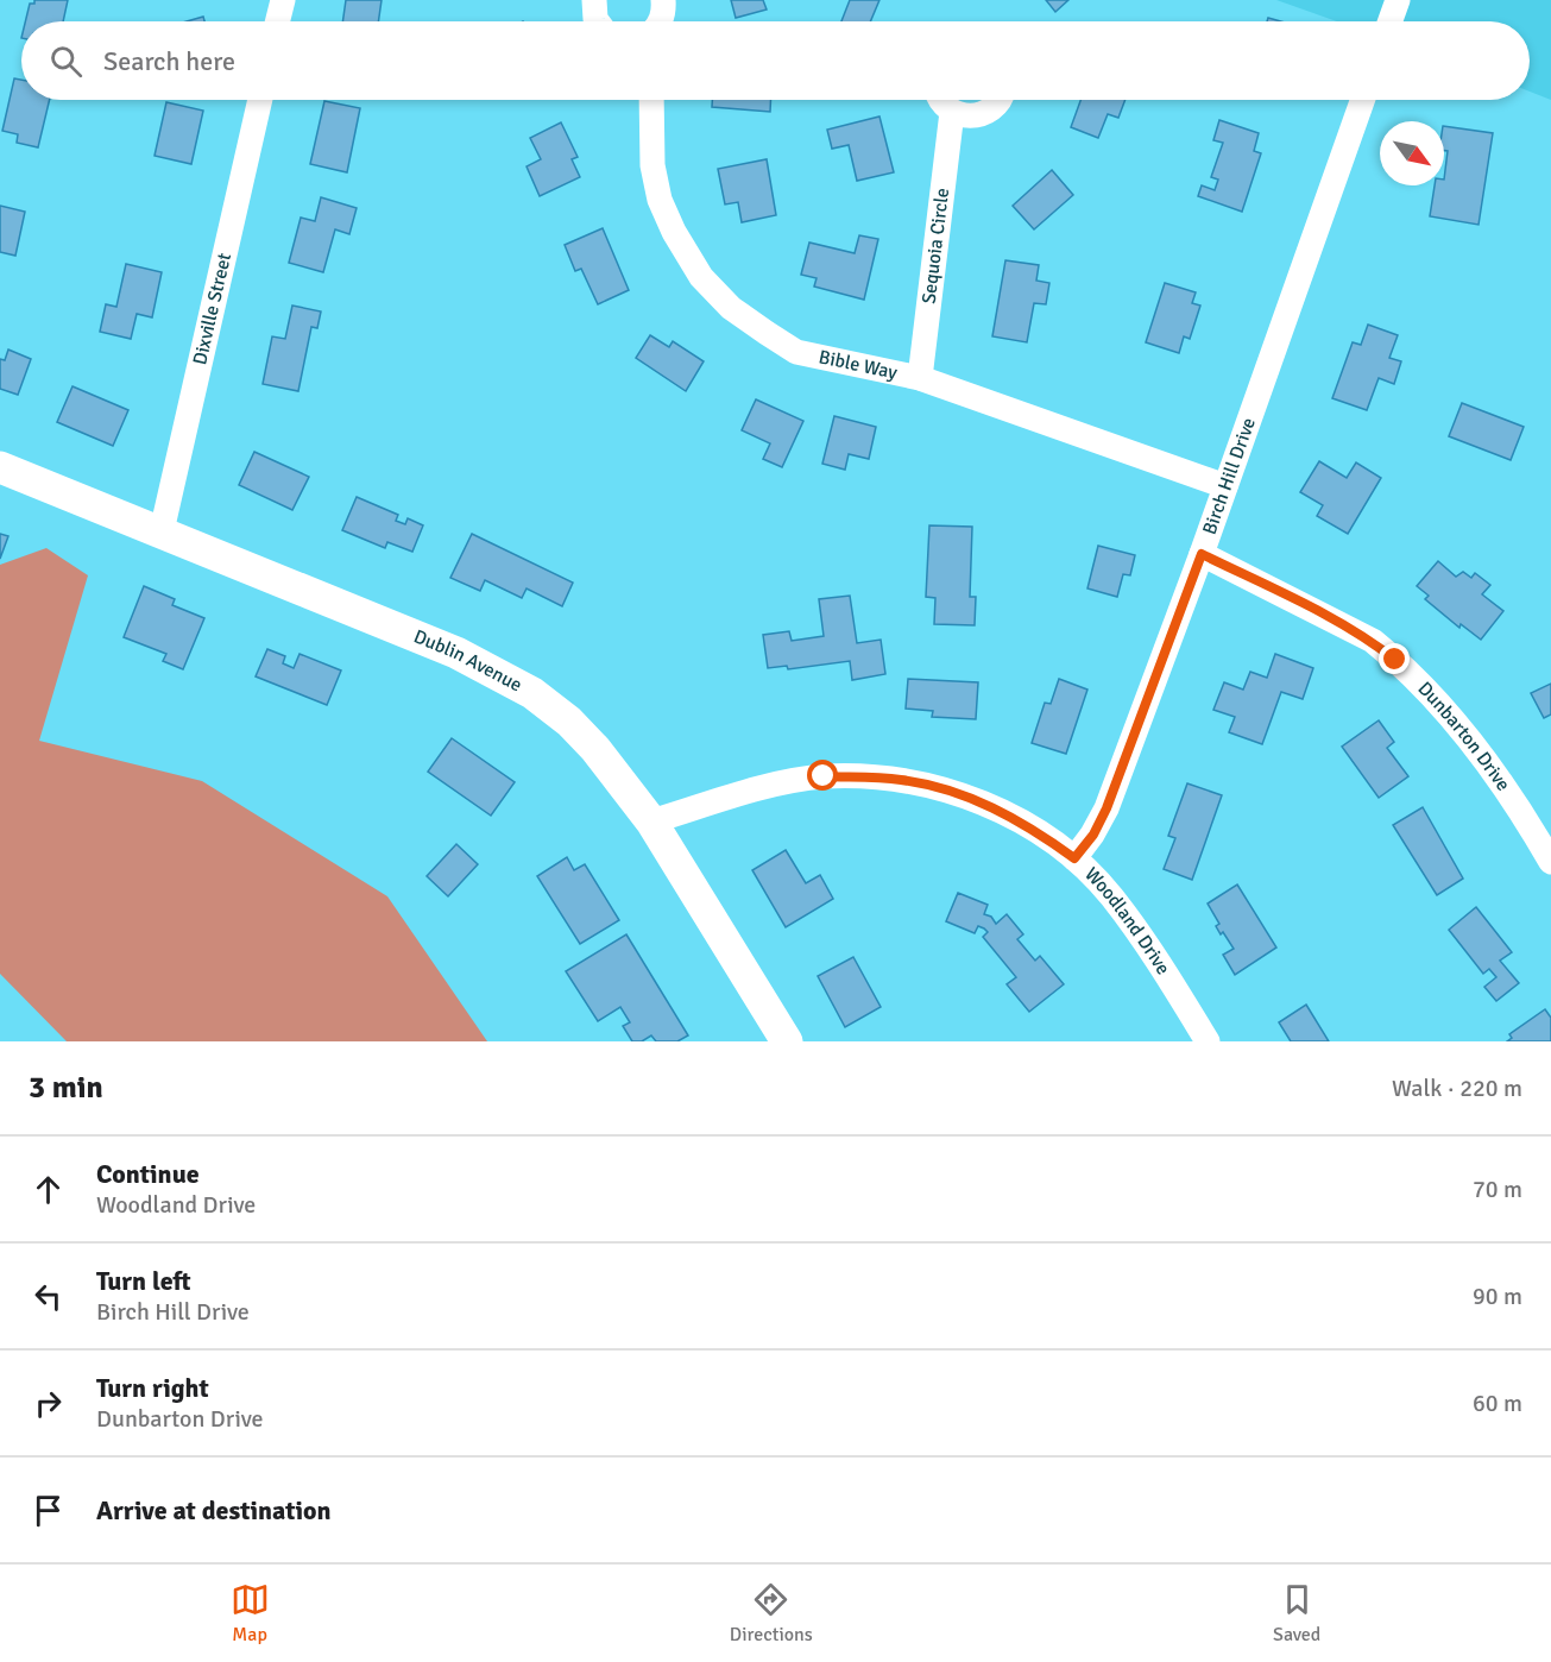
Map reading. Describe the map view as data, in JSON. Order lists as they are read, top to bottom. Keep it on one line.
{"streets":{"street":["Sequoia Circle","Dixville Street","Bible Way","Birch Hill Drive","Dublin Avenue","Dunbarton Drive","Woodland Drive"]},"crossings":[["Sequoia Circle","Bible Way"],["Dixville Street","Dublin Avenue"],["Bible Way","Birch Hill Drive"],["Birch Hill Drive","Dunbarton Drive"],["Birch Hill Drive","Woodland Drive"],["Dublin Avenue","Woodland Drive"]],"north":"bottom right","page":{"search":"Search here","heading":["3 min","Walk · 220 m"],"list":[["Continue","Woodland Drive","70 m"],["Turn left","Birch Hill Drive","90 m"],["Turn right","Dunbarton Drive","60 m"],"Arrive at destination"],"nav":["Map","Directions","Saved"]}}
